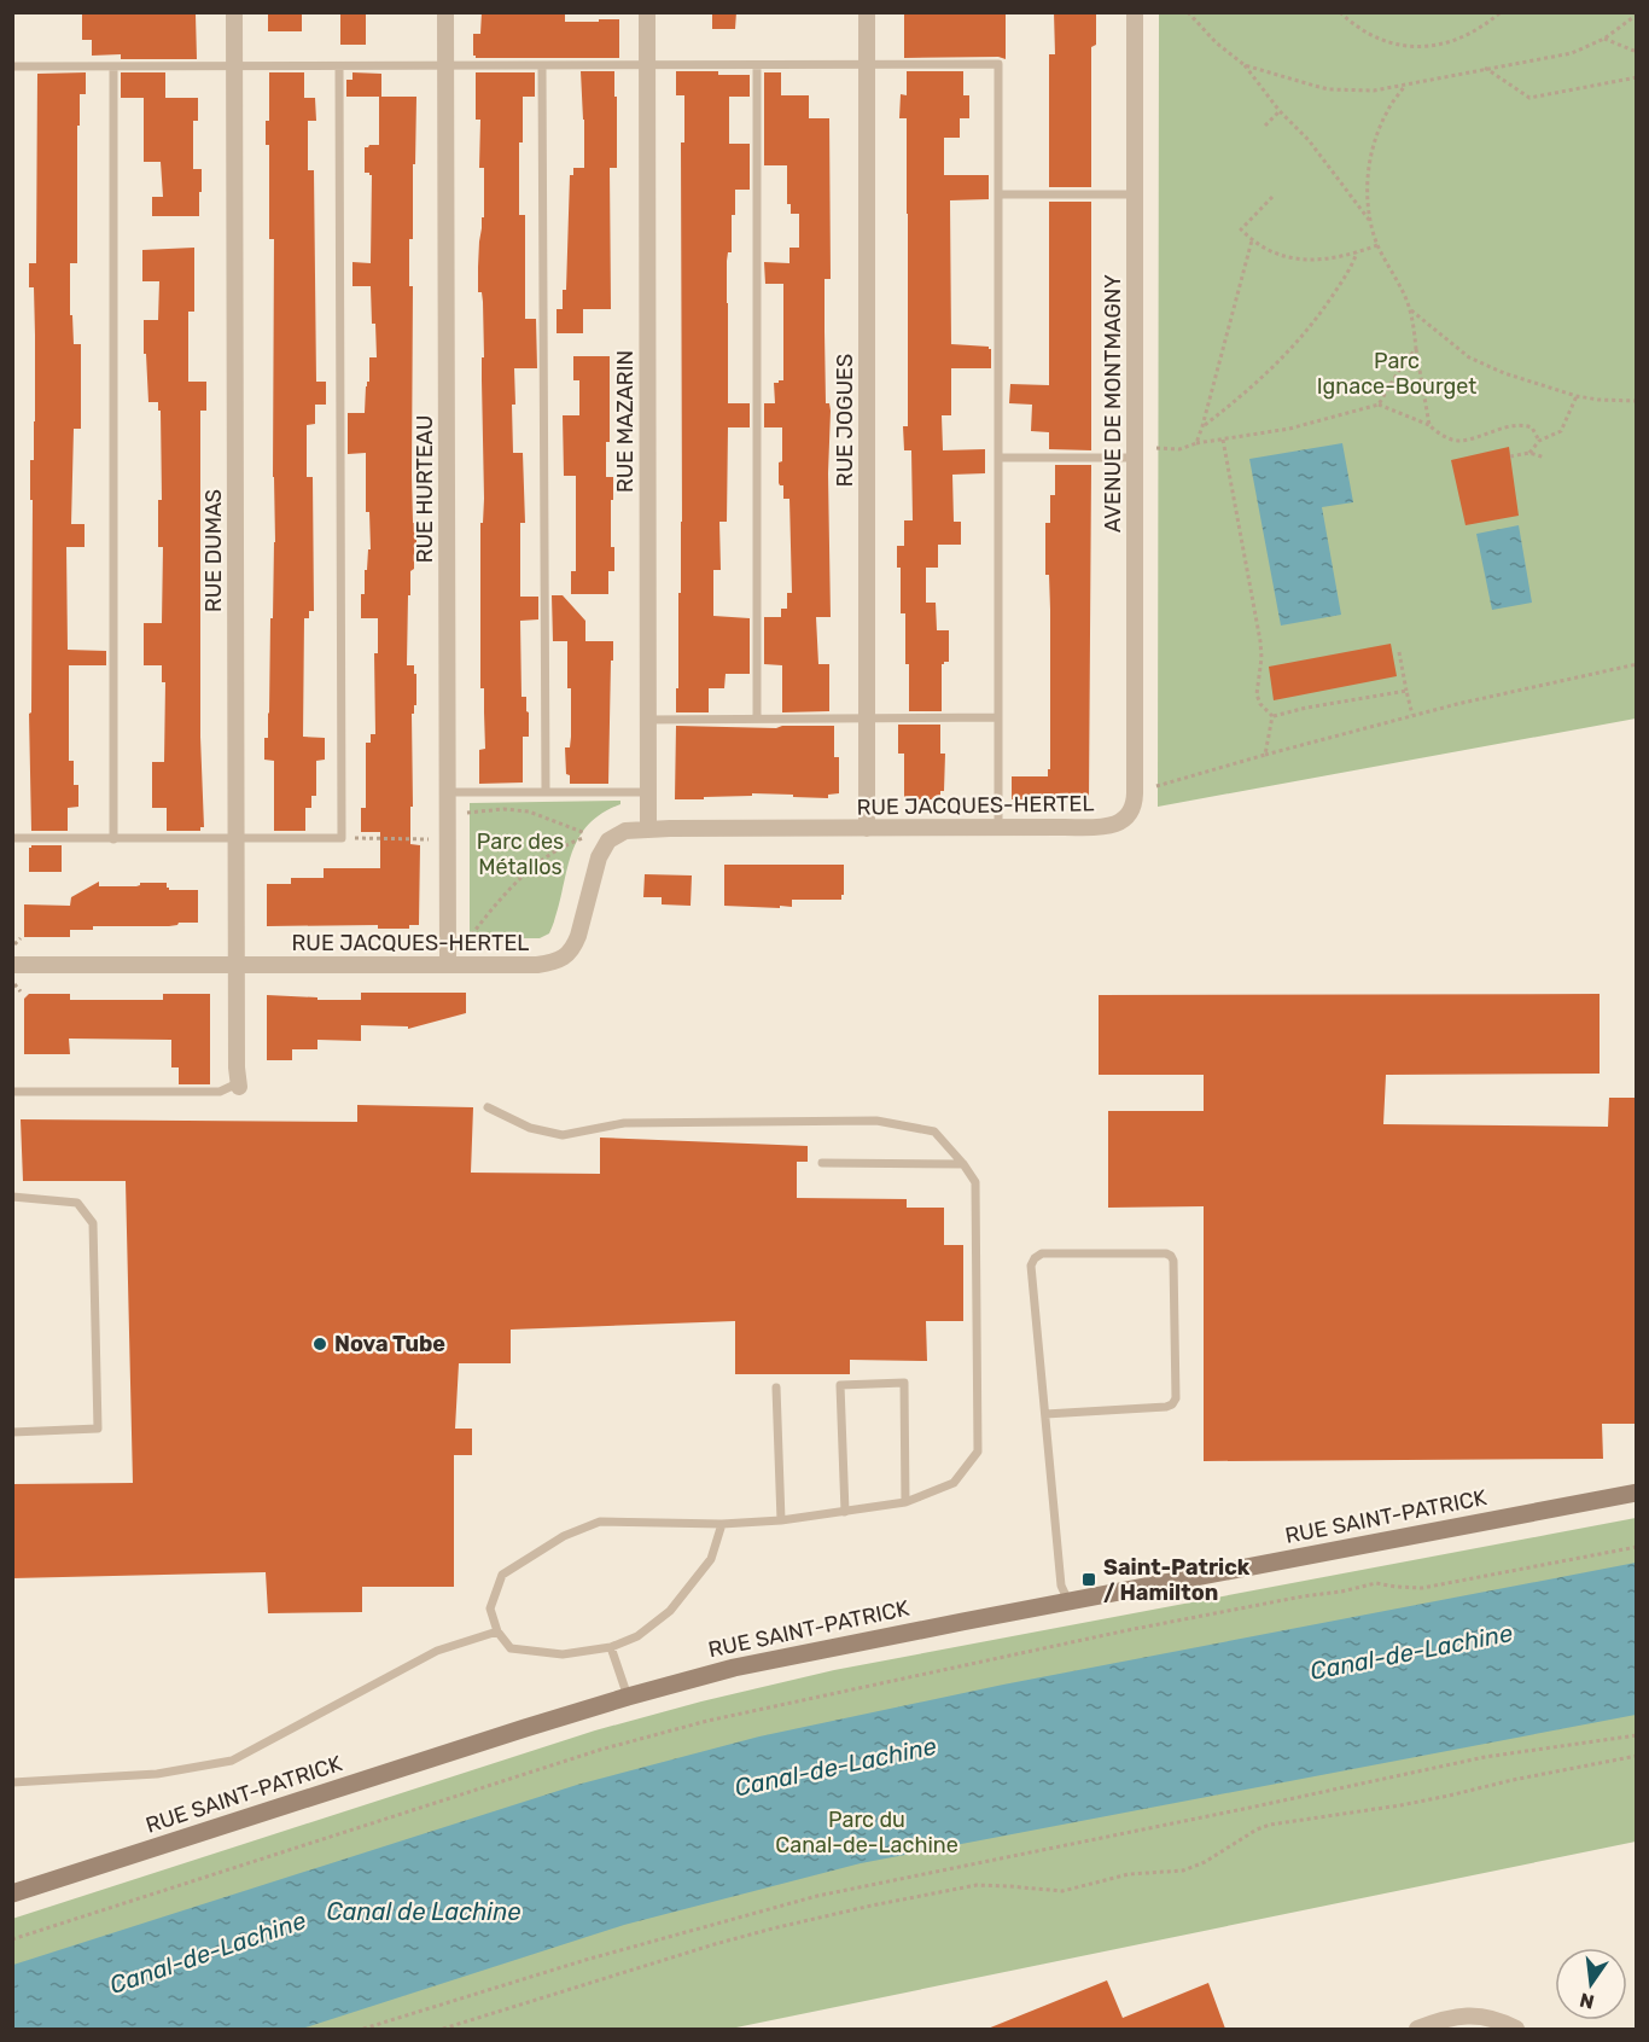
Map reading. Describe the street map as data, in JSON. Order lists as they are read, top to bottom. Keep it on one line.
{"streets":{"main road":["RUE SAINT-PATRICK"],"street":["AVENUE DE MONTMAGNY","RUE JOGUES","RUE MAZARIN","RUE HURTEAU","RUE DUMAS","RUE JACQUES-HERTEL"]},"crossings":[["AVENUE DE MONTMAGNY","RUE JACQUES-HERTEL"],["RUE JOGUES","RUE JACQUES-HERTEL"],["RUE MAZARIN","RUE JACQUES-HERTEL"],["RUE HURTEAU","RUE JACQUES-HERTEL"],["RUE DUMAS","RUE JACQUES-HERTEL"]],"water":["Canal-de-Lachine","Canal de Lachine"],"parks":["Parc Ignace-Bourget","Parc des Métallos","Parc du Canal-de-Lachine"],"places":{"other":["Nova Tube"],"transit":["Saint-Patrick / Hamilton"]},"north":"bottom"}
